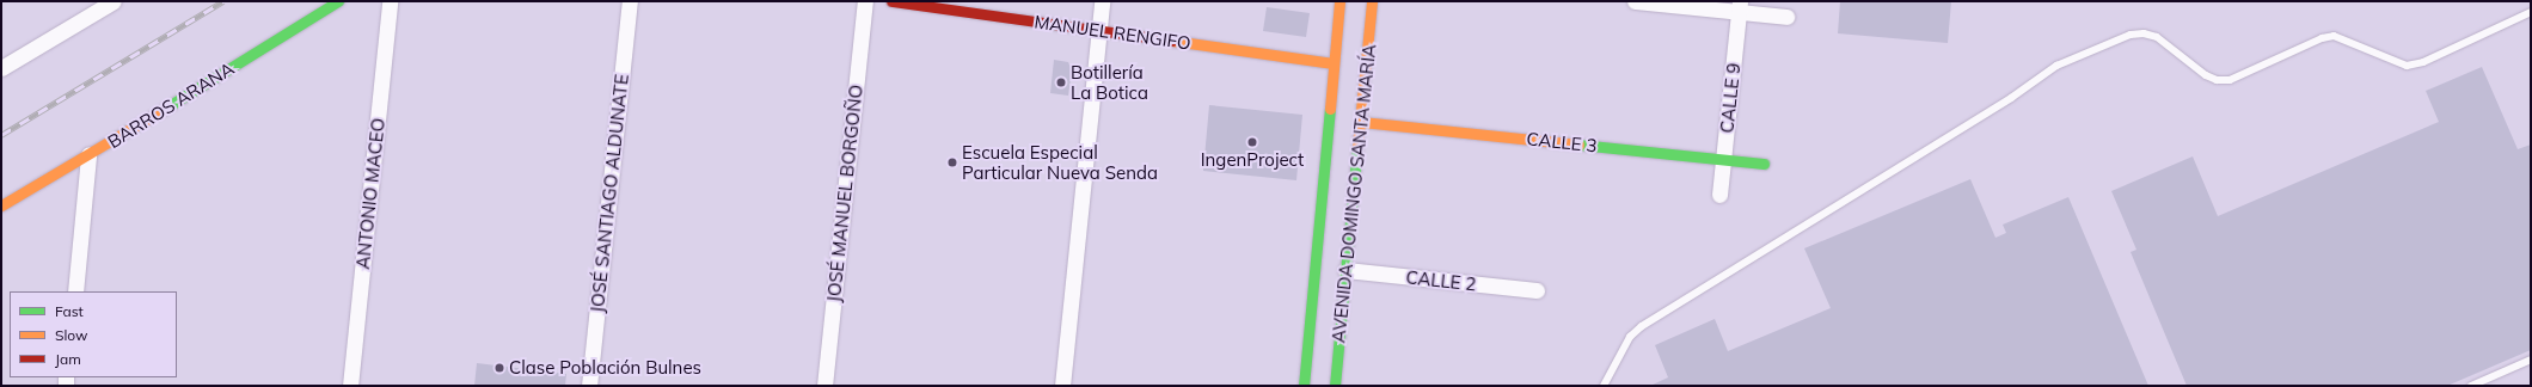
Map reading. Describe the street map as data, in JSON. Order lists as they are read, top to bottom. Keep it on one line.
{"streets":{"street":["MANUEL RENGIFO","CALLE 9","BARROS ARANA","CALLE 3","ANTONIO MACEO","JOSÉ SANTIAGO ALDUNATE","JOSÉ MANUEL BORGOÑO","AVENIDA DOMINGO SANTA MARÍA","CALLE 2"]},"crossings":[["MANUEL RENGIFO","AVENIDA DOMINGO SANTA MARÍA"],["CALLE 9","CALLE 3"],["CALLE 3","AVENIDA DOMINGO SANTA MARÍA"],["AVENIDA DOMINGO SANTA MARÍA","CALLE 2"]],"places":["Botillería La Botica","IngenProject","Escuela Especial Particular Nueva Senda","Clase Población Bulnes"],"legend":["Fast","Slow","Jam"]}
